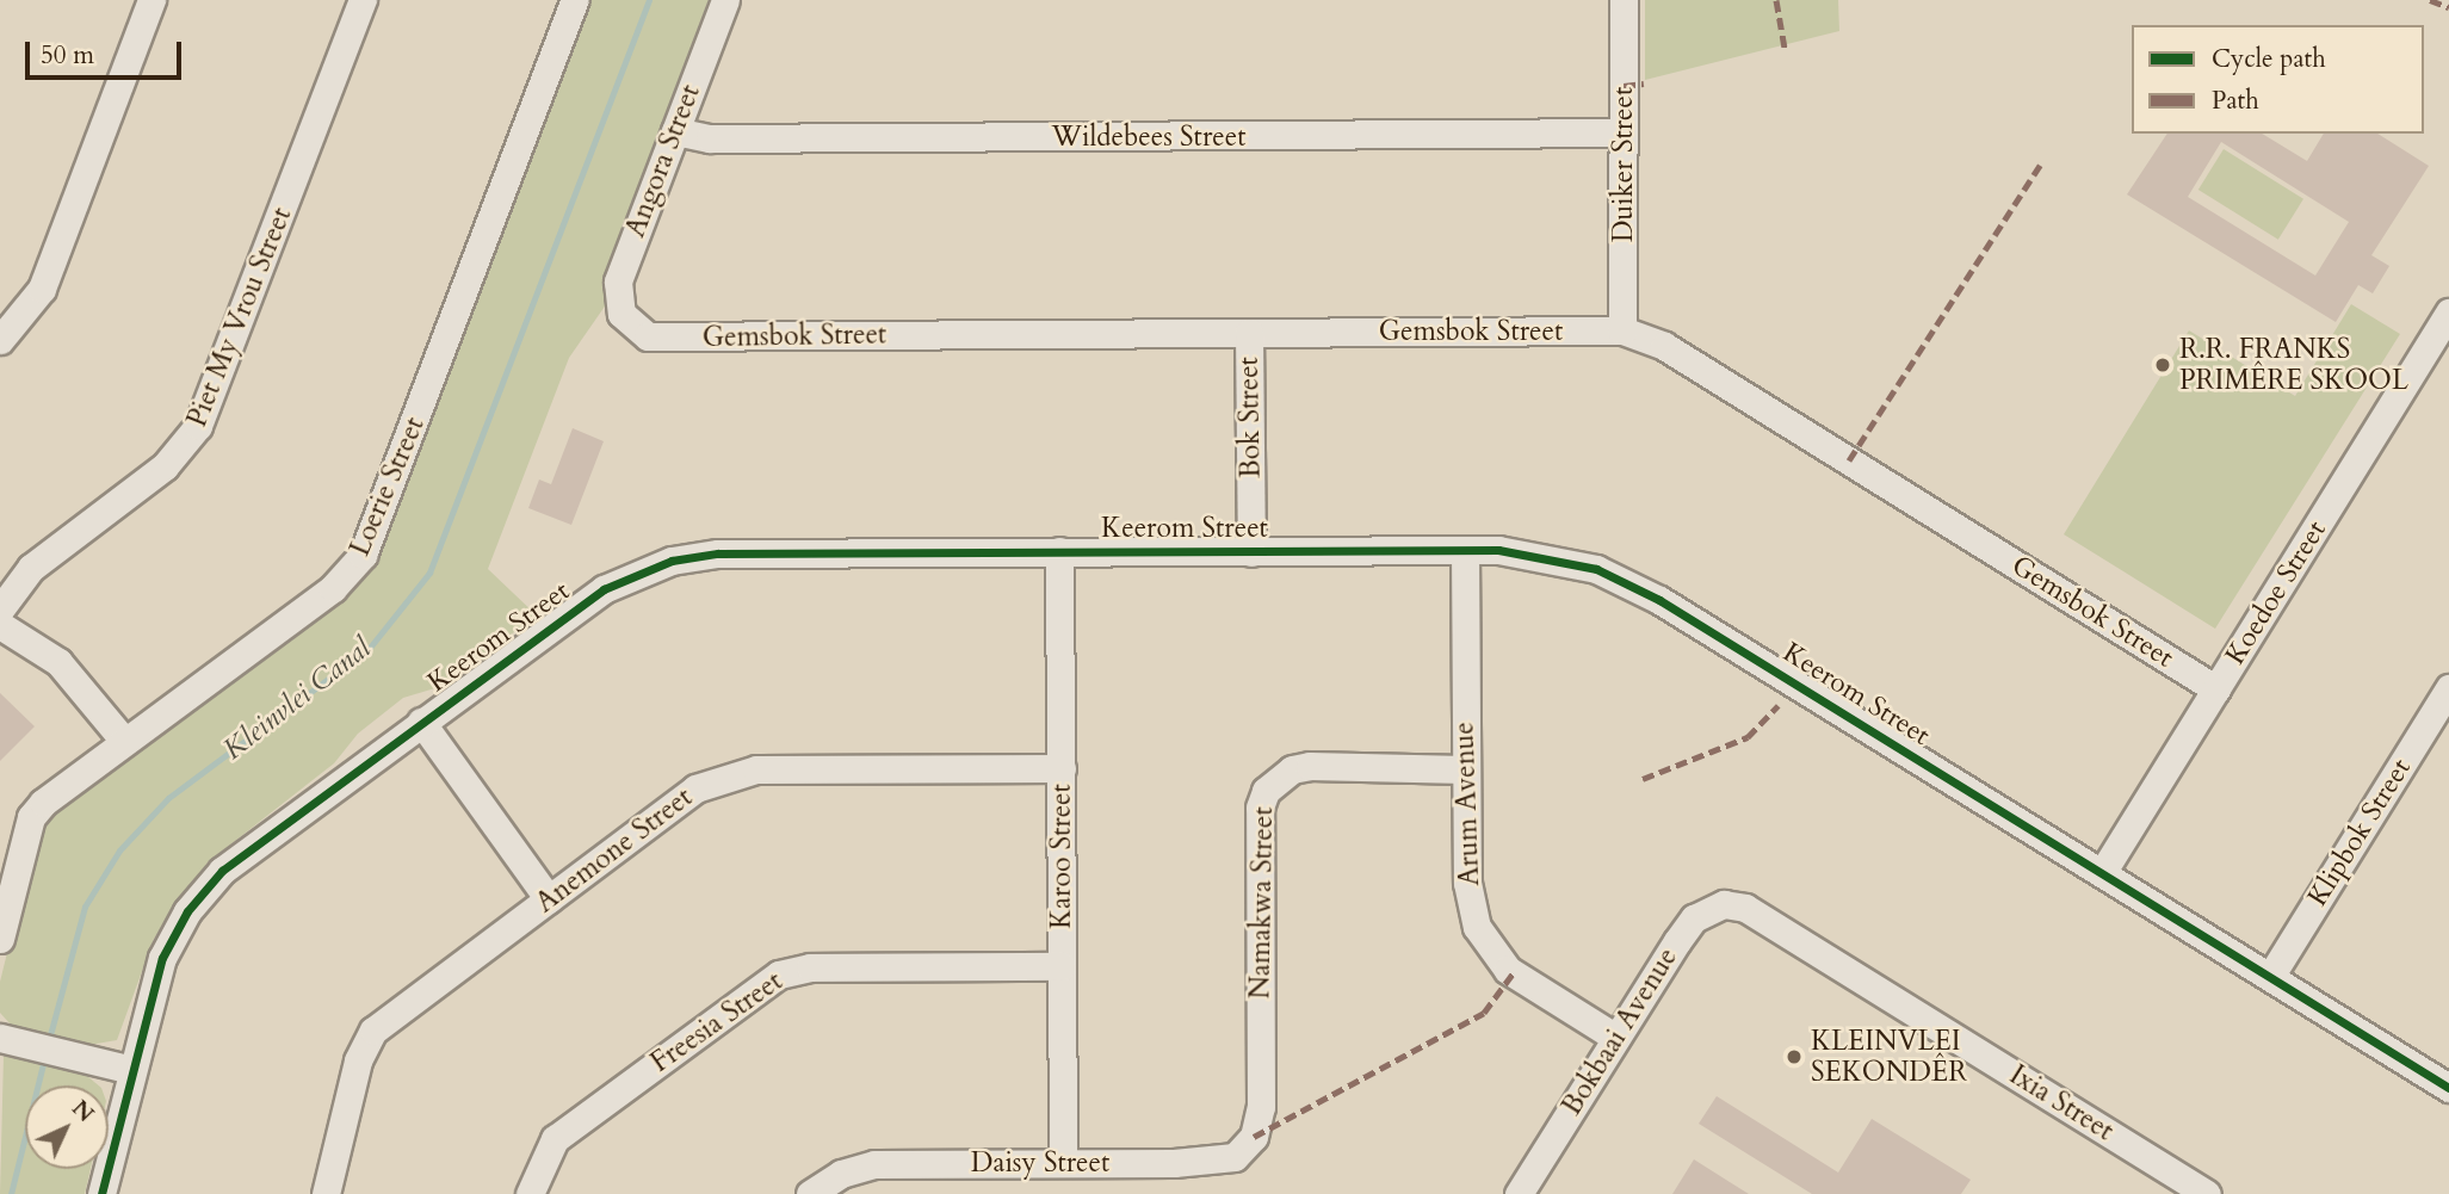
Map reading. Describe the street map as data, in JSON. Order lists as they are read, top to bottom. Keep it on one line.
{"streets":{"street":["Wildebees Street","Angora Street","Duiker Street","Piet My Vrou Street","Gemsbok Street","Bok Street","Loerie Street","Keerom Street","Koedoe Street","Arum Avenue","Klipbok Street","Anemone Street","Karoo Street","Namakwa Street","Freesia Street","Bokbaai Avenue","Ixia Street","Daisy Street"]},"crossings":[["Wildebees Street","Angora Street"],["Wildebees Street","Duiker Street"],["Angora Street","Gemsbok Street"],["Duiker Street","Gemsbok Street"],["Gemsbok Street","Bok Street"],["Gemsbok Street","Koedoe Street"],["Bok Street","Keerom Street"],["Keerom Street","Koedoe Street"],["Keerom Street","Arum Avenue"],["Keerom Street","Klipbok Street"],["Keerom Street","Karoo Street"],["Arum Avenue","Namakwa Street"],["Arum Avenue","Bokbaai Avenue"],["Anemone Street","Karoo Street"],["Karoo Street","Freesia Street"],["Karoo Street","Daisy Street"],["Namakwa Street","Daisy Street"],["Bokbaai Avenue","Ixia Street"]],"water":["Kleinvlei Canal"],"places":["R.R. FRANKS PRIMÊRE SKOOL","KLEINVLEI SEKONDÊR"],"legend":["Cycle path","Path"],"scale_bar":"50 m","north":"top right"}
